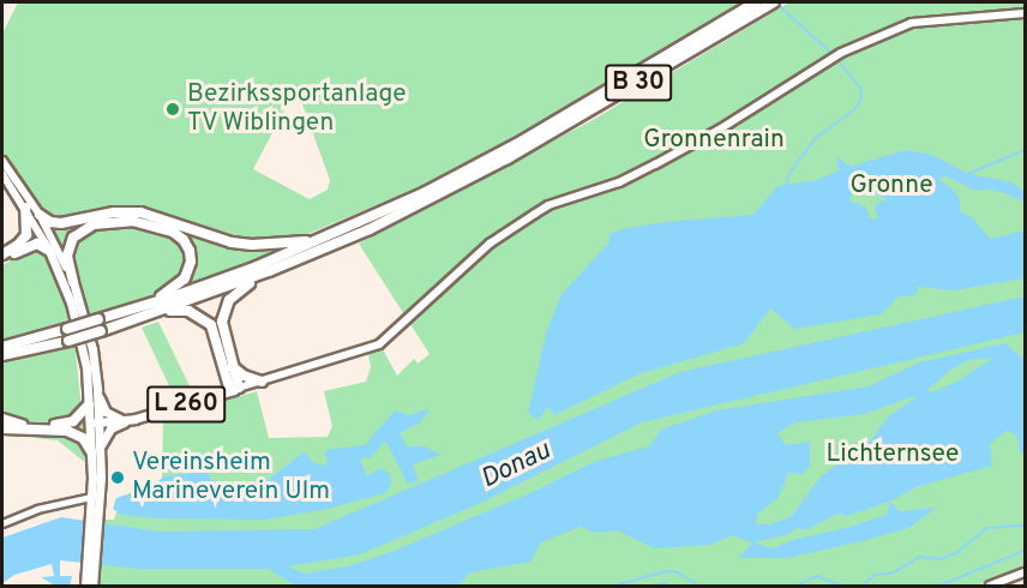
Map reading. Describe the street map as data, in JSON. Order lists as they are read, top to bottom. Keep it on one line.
{"streets":{"highway":["B 30"],"main road":["L 260"]},"water":["Donau"],"parks":["Gronnenrain","Gronne","Lichternsee"],"places":["Bezirkssportanlage TV Wiblingen","Vereinsheim Marineverein Ulm"]}
